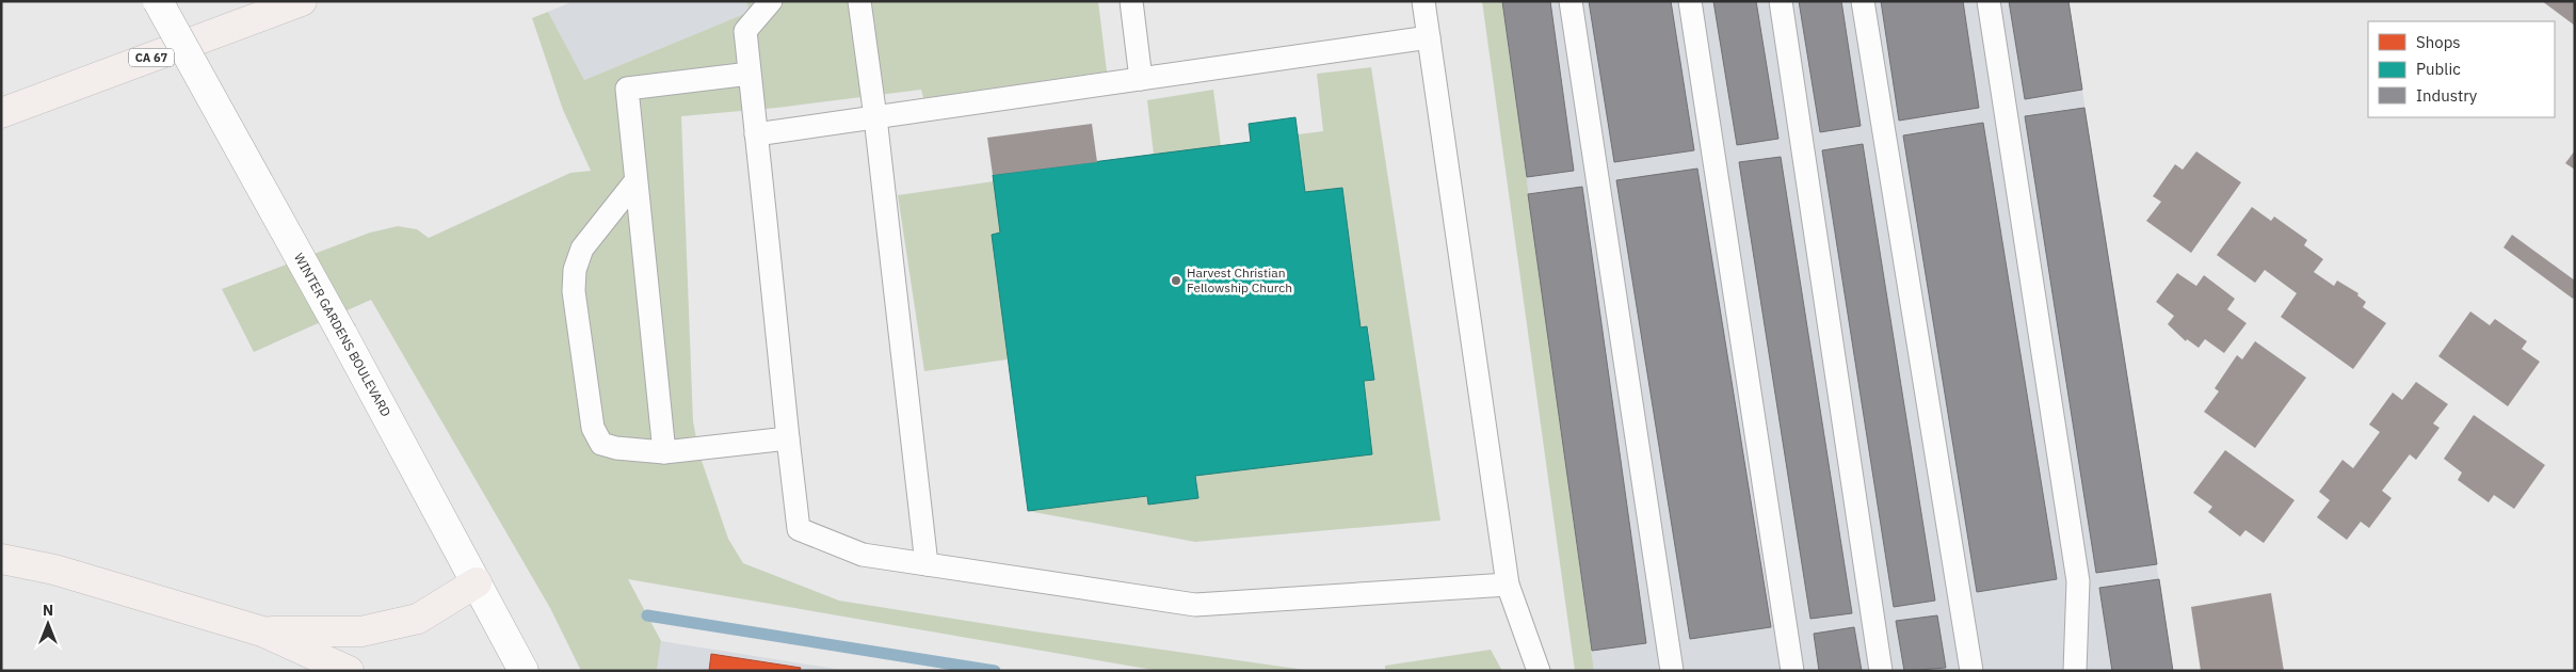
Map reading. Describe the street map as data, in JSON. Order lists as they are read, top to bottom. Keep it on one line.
{"streets":{"highway":["CA 67"],"main road":["WINTER GARDENS BOULEVARD"]},"places":["Harvest Christian Fellowship Church"],"legend":["Shops","Public","Industry"],"north":"top"}
